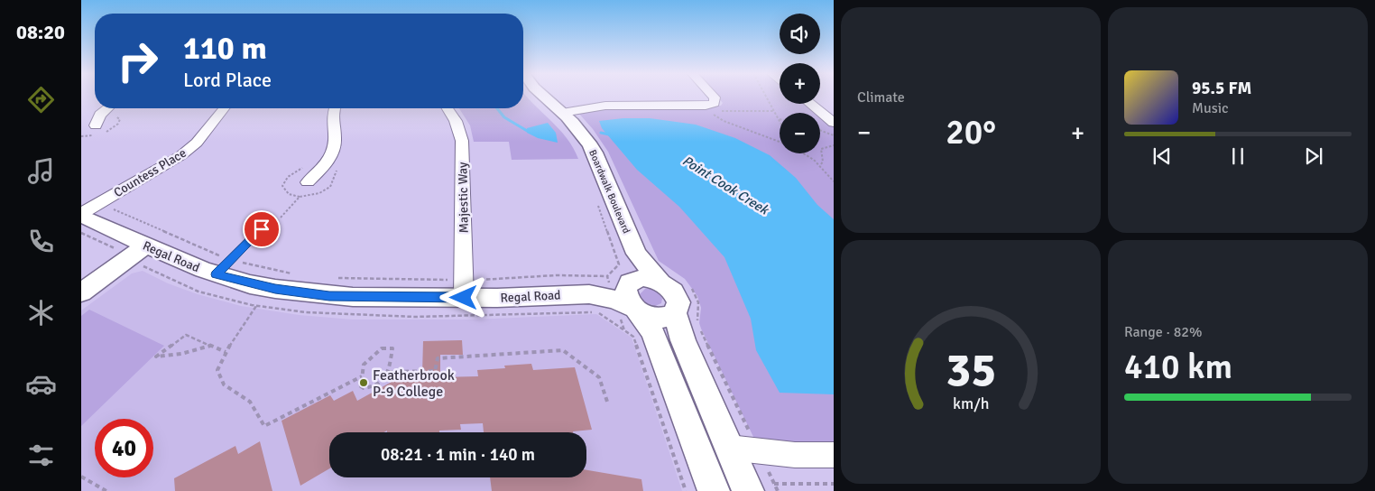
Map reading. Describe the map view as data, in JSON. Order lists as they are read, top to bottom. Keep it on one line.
{"streets":{"street":["Countess Place","Boardwalk Boulevard","Majestic Way","Regal Road"]},"crossings":[["Countess Place","Regal Road"],["Boardwalk Boulevard","Regal Road"],["Majestic Way","Regal Road"]],"water":["Point Cook Creek"],"places":["Featherbrook P-9 College"],"page":{"tabs":"08:20","tile":["Climate",["Range · 82%","410 km"]],"map_buttons":["+","−"],"turn":["110 m","Lord Place"],"song":["95.5 FM","Music"],"heat":["−","20°","+"],"limit":"40","trip":"08:21 · 1 min · 140 m","gauge":["35","km/h"]}}
